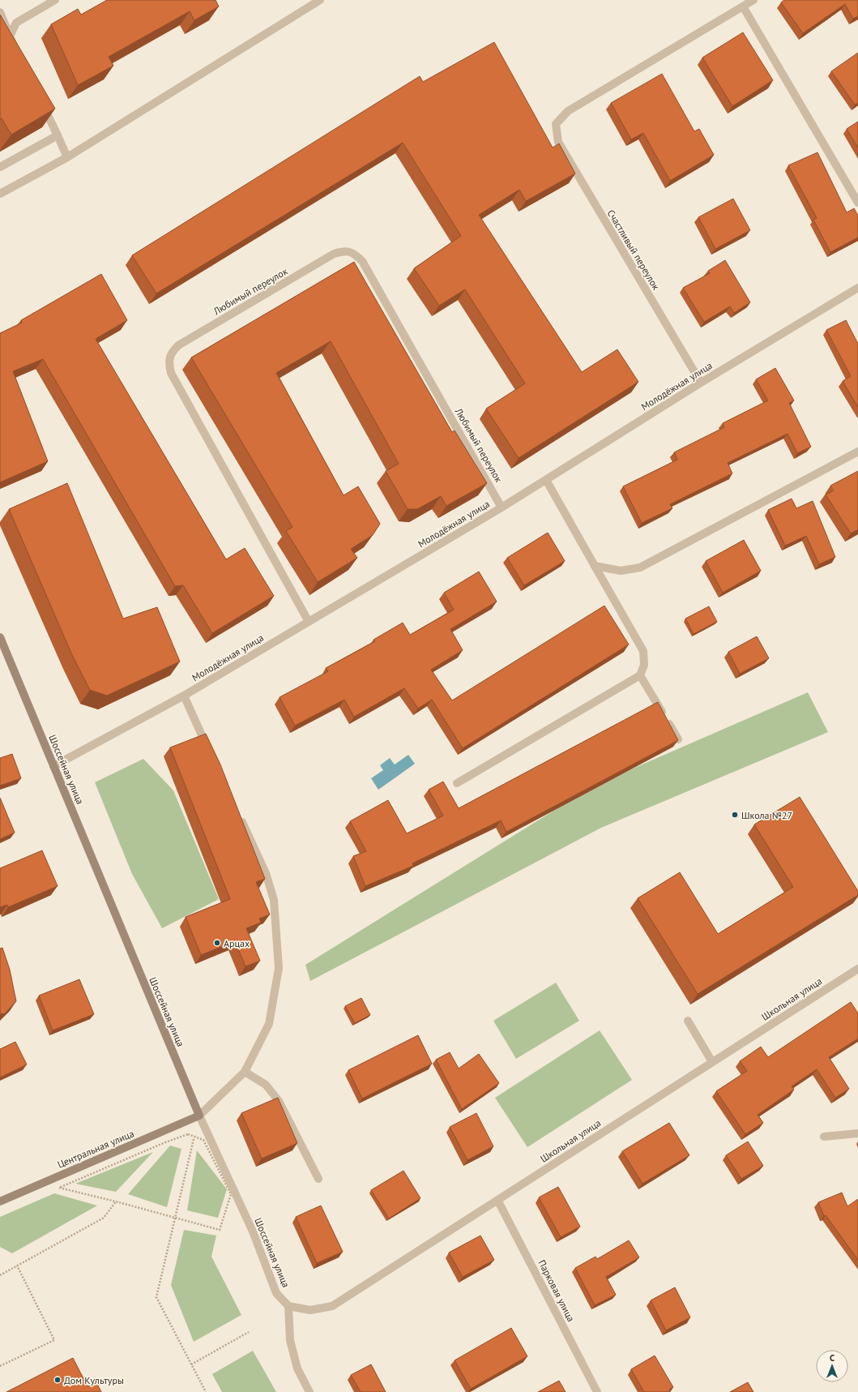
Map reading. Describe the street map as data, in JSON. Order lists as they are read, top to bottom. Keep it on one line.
{"streets":{"street":["Счастливый переулок","Любимый переулок","Молодёжная улица","Шоссейная улица","Школьная улица","Центральная улица","Парковая улица"]},"crossings":[["Счастливый переулок","Молодёжная улица"],["Любимый переулок","Молодёжная улица"],["Молодёжная улица","Шоссейная улица"],["Шоссейная улица","Школьная улица"],["Шоссейная улица","Центральная улица"],["Школьная улица","Парковая улица"]],"places":["Школа №27","Арцах","Дом Культуры"],"north":"top"}
